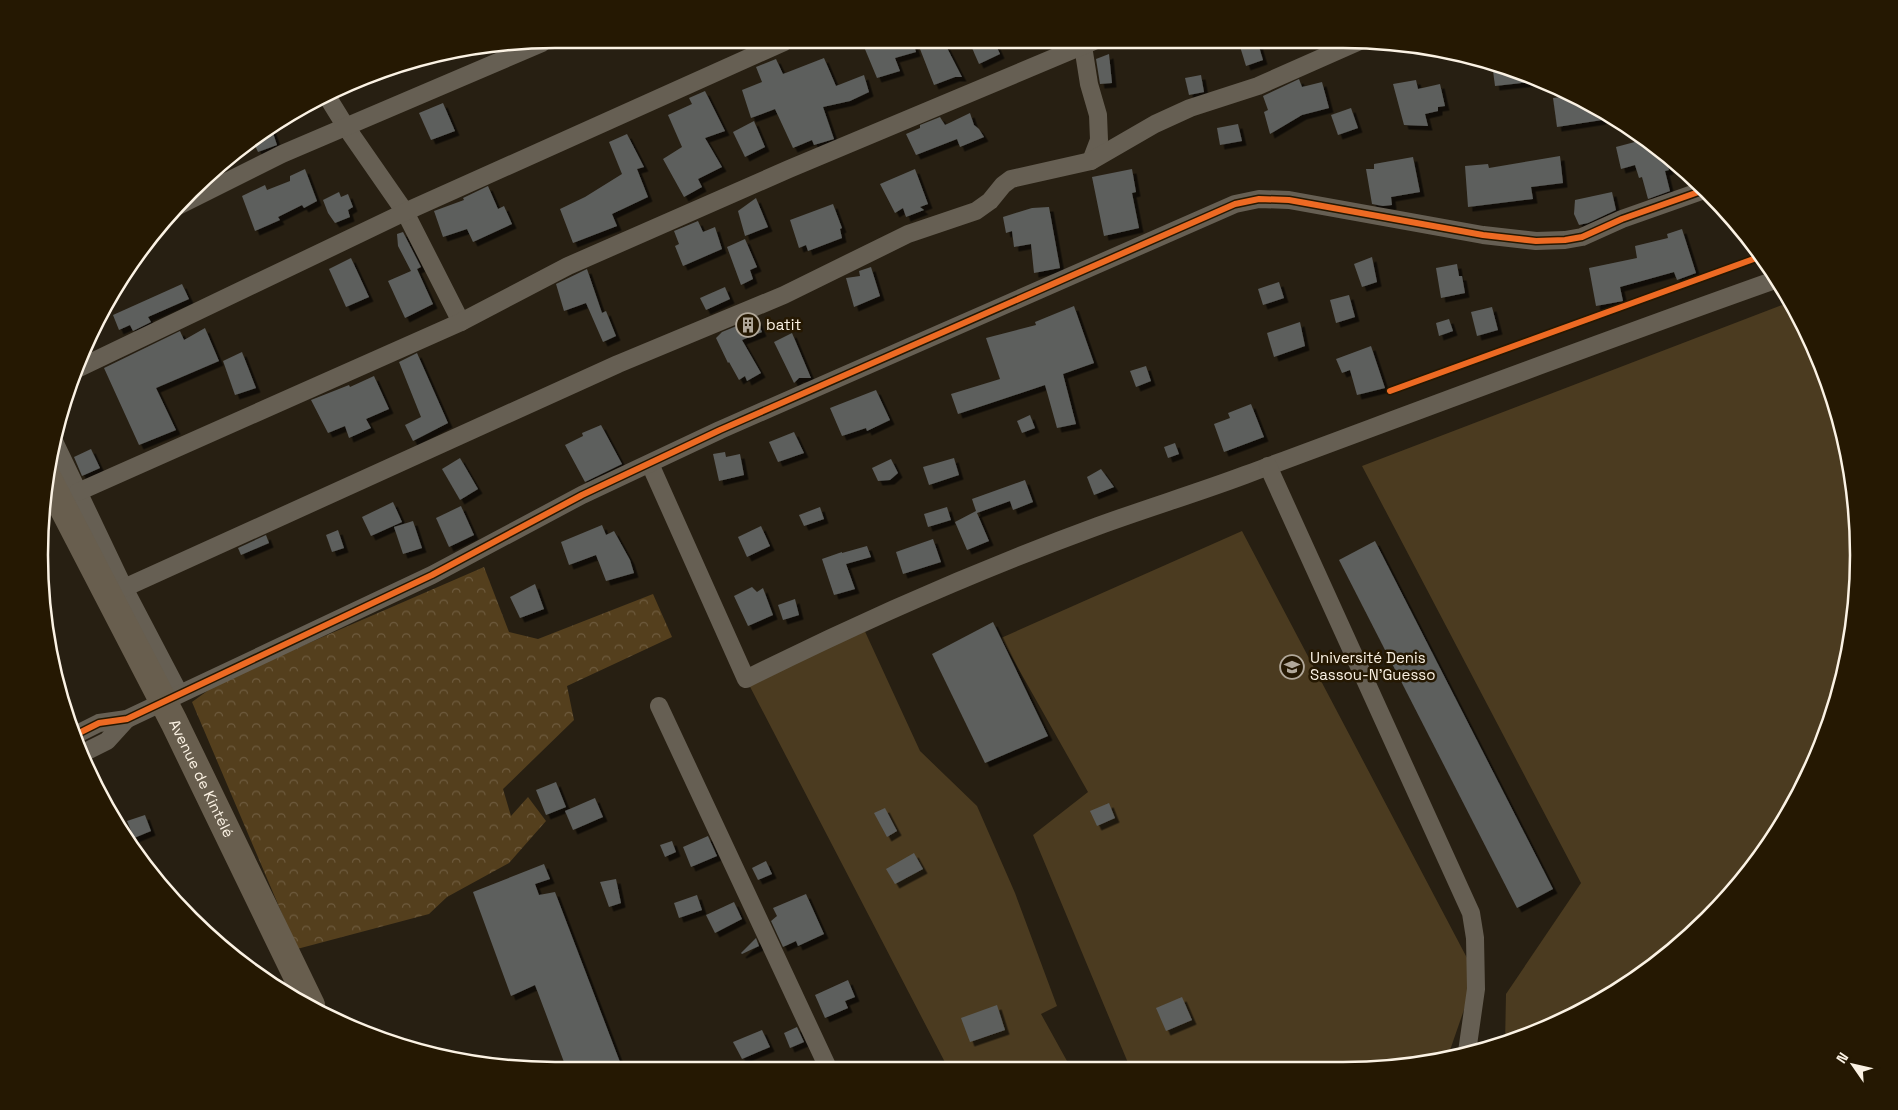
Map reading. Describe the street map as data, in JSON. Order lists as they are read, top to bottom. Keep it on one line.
{"streets":{"main road":["Avenue de Kintélé"]},"places":{"building":["batit"],"school or university":["Université Denis Sassou-N'Guesso"]},"north":"top left"}
